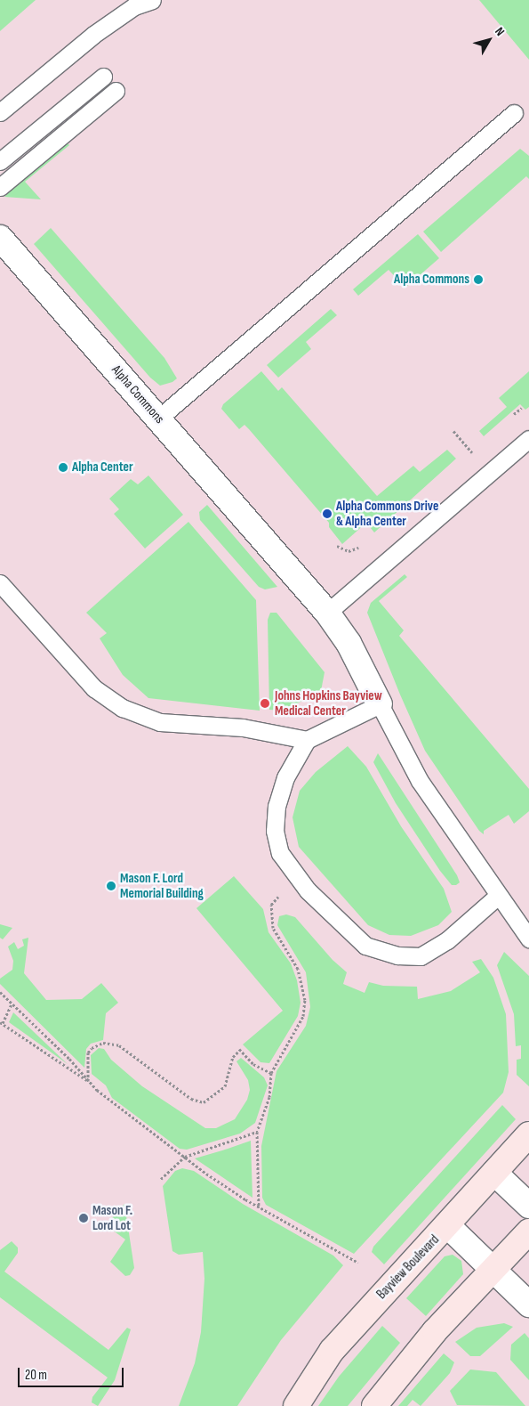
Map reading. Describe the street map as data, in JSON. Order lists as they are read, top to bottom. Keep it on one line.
{"streets":{"street":["Alpha Commons","Bayview Boulevard"]},"places":["Alpha Commons","Alpha Center","Alpha Commons Drive & Alpha Center","Johns Hopkins Bayview Medical Center","Mason F. Lord Memorial Building","Mason F. Lord Lot"],"scale_bar":"20 m","north":"top right"}
